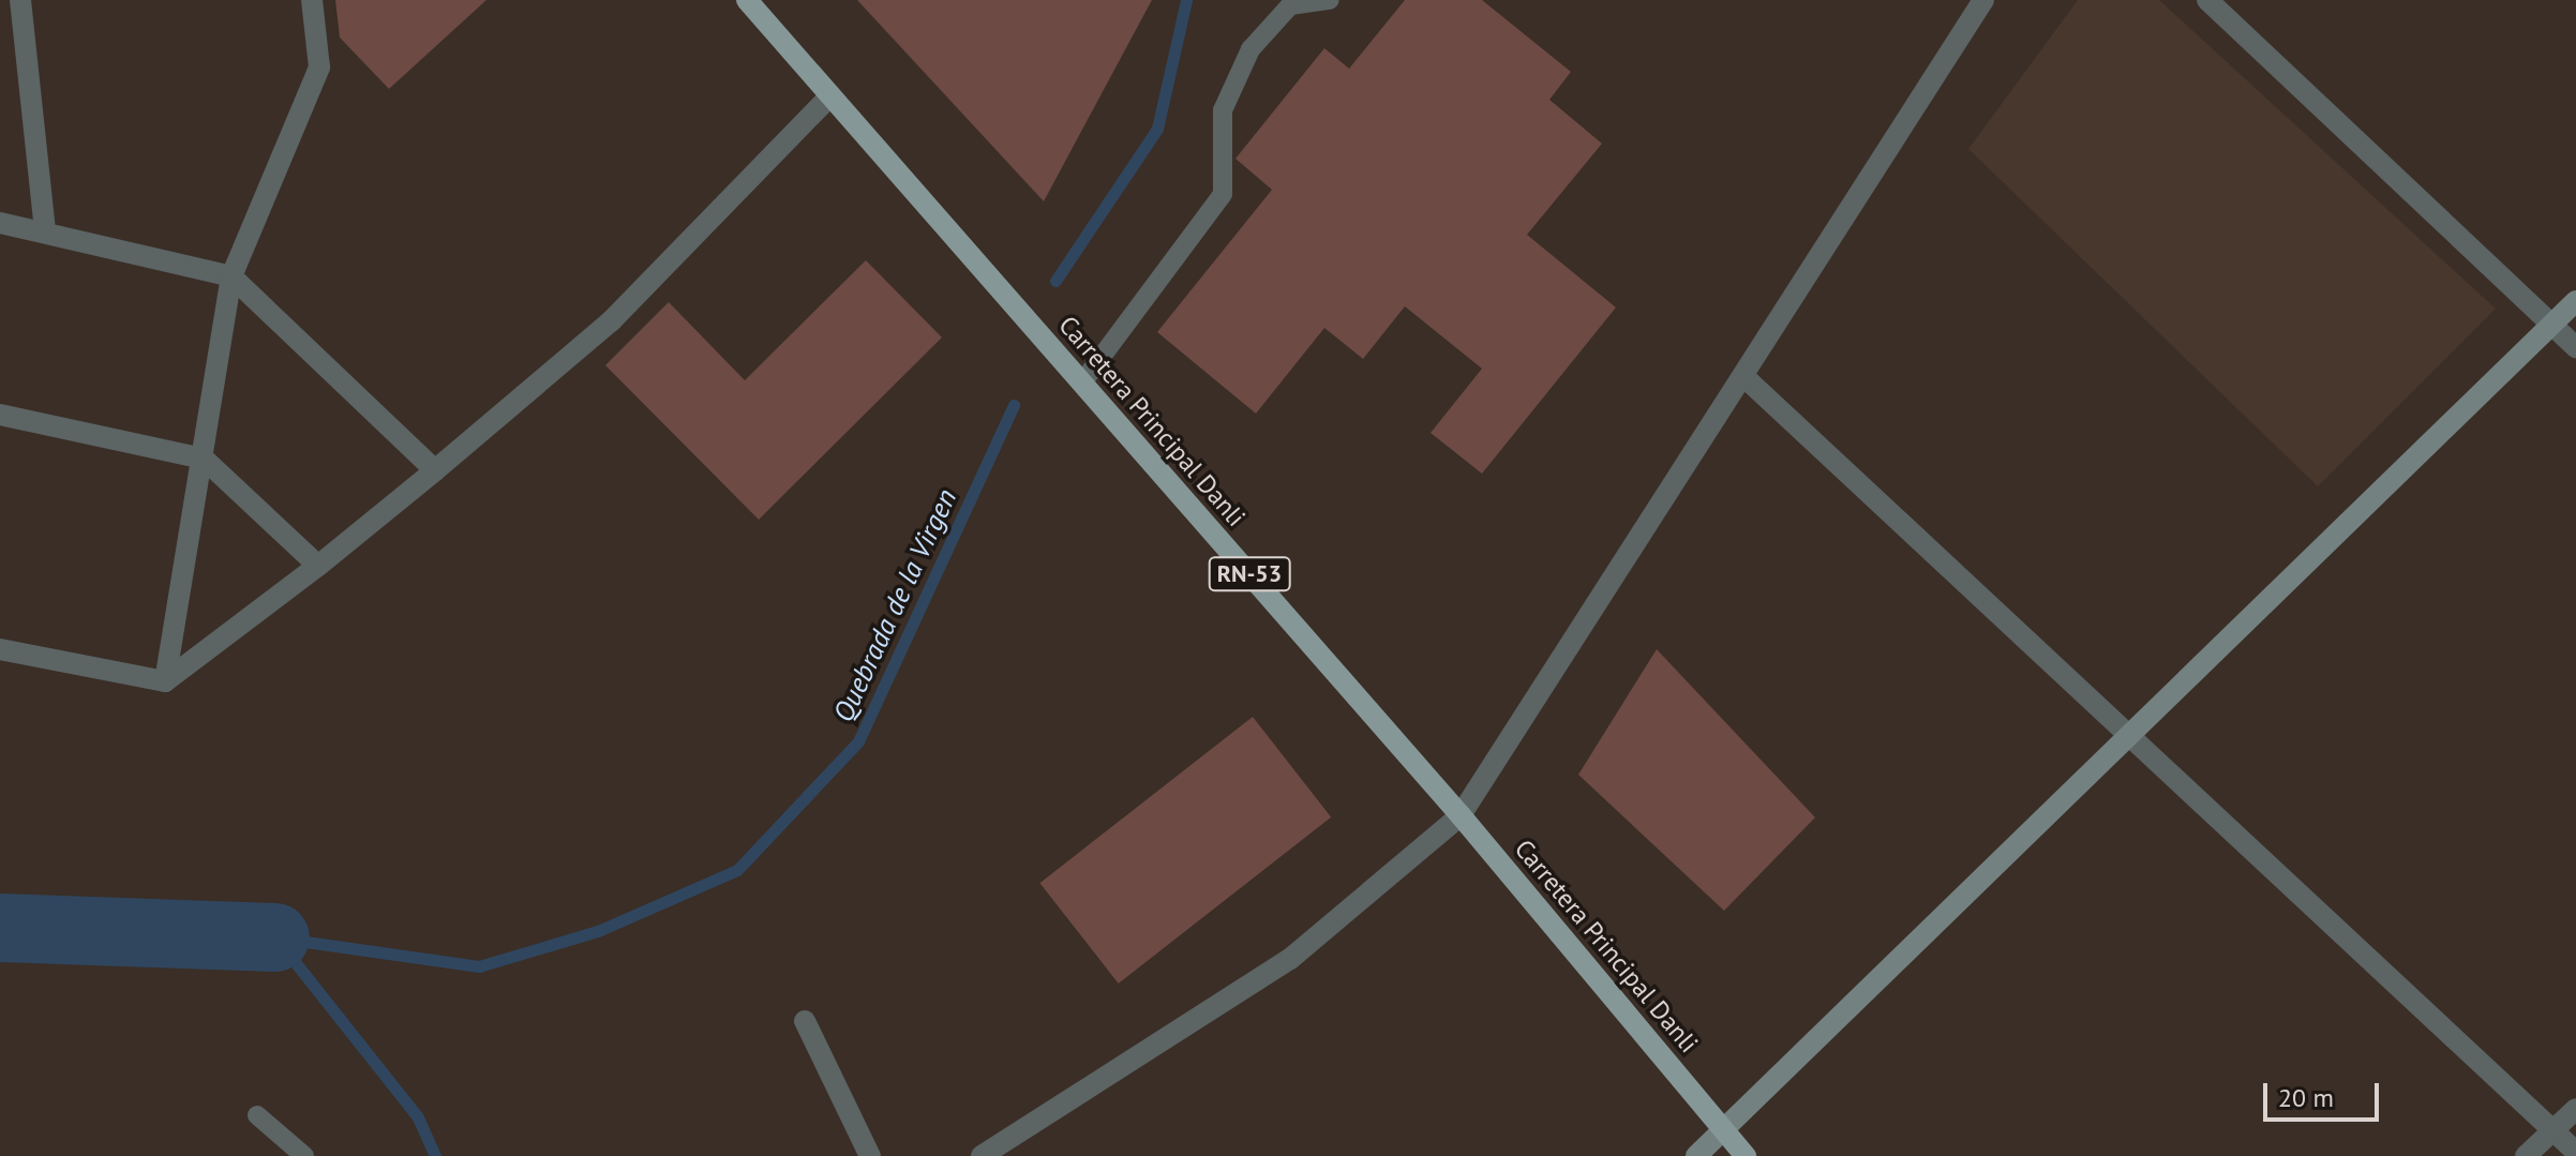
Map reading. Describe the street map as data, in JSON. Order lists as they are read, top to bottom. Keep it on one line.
{"streets":{"main road":["Carretera Principal Danli","RN-53"]},"water":["Quebrada de la Virgen"],"scale_bar":"20 m"}
